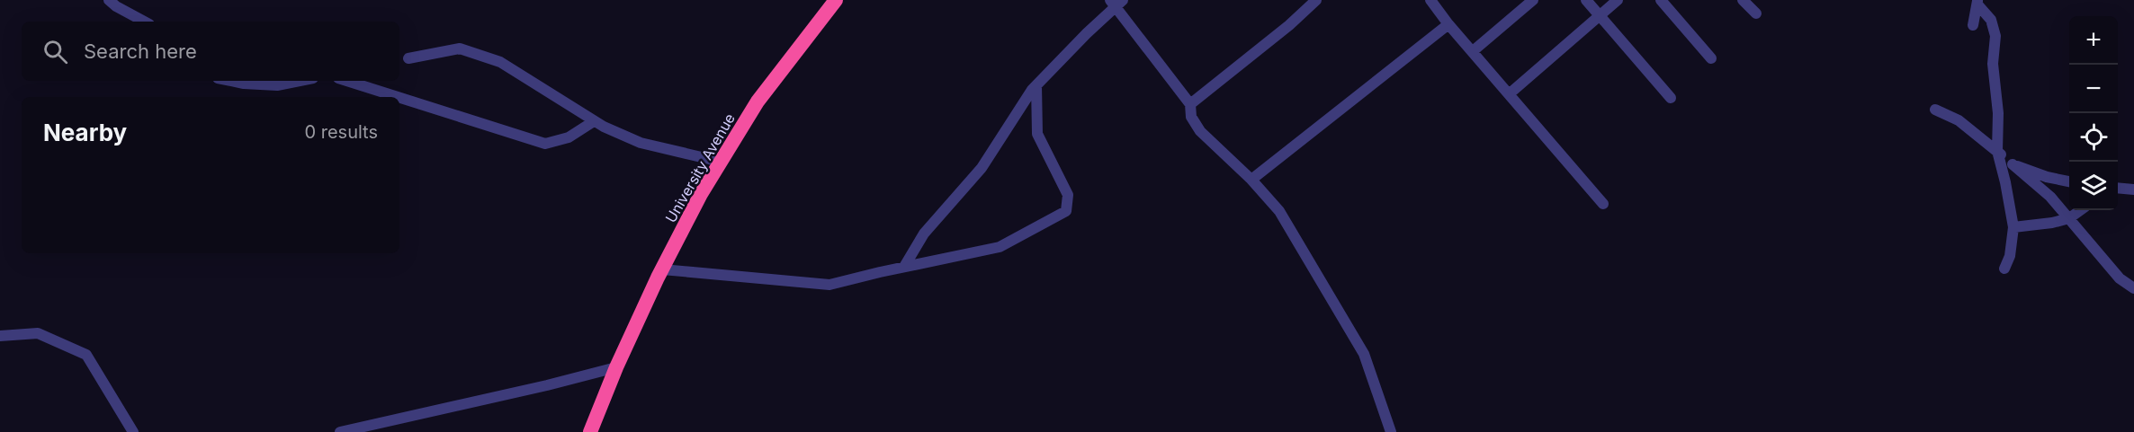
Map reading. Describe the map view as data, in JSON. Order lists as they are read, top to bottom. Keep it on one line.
{"streets":{"highway":["University Avenue"]},"page":{"map_buttons":["+","−"],"search":"Search here","heading":["Nearby","0 results"]}}
